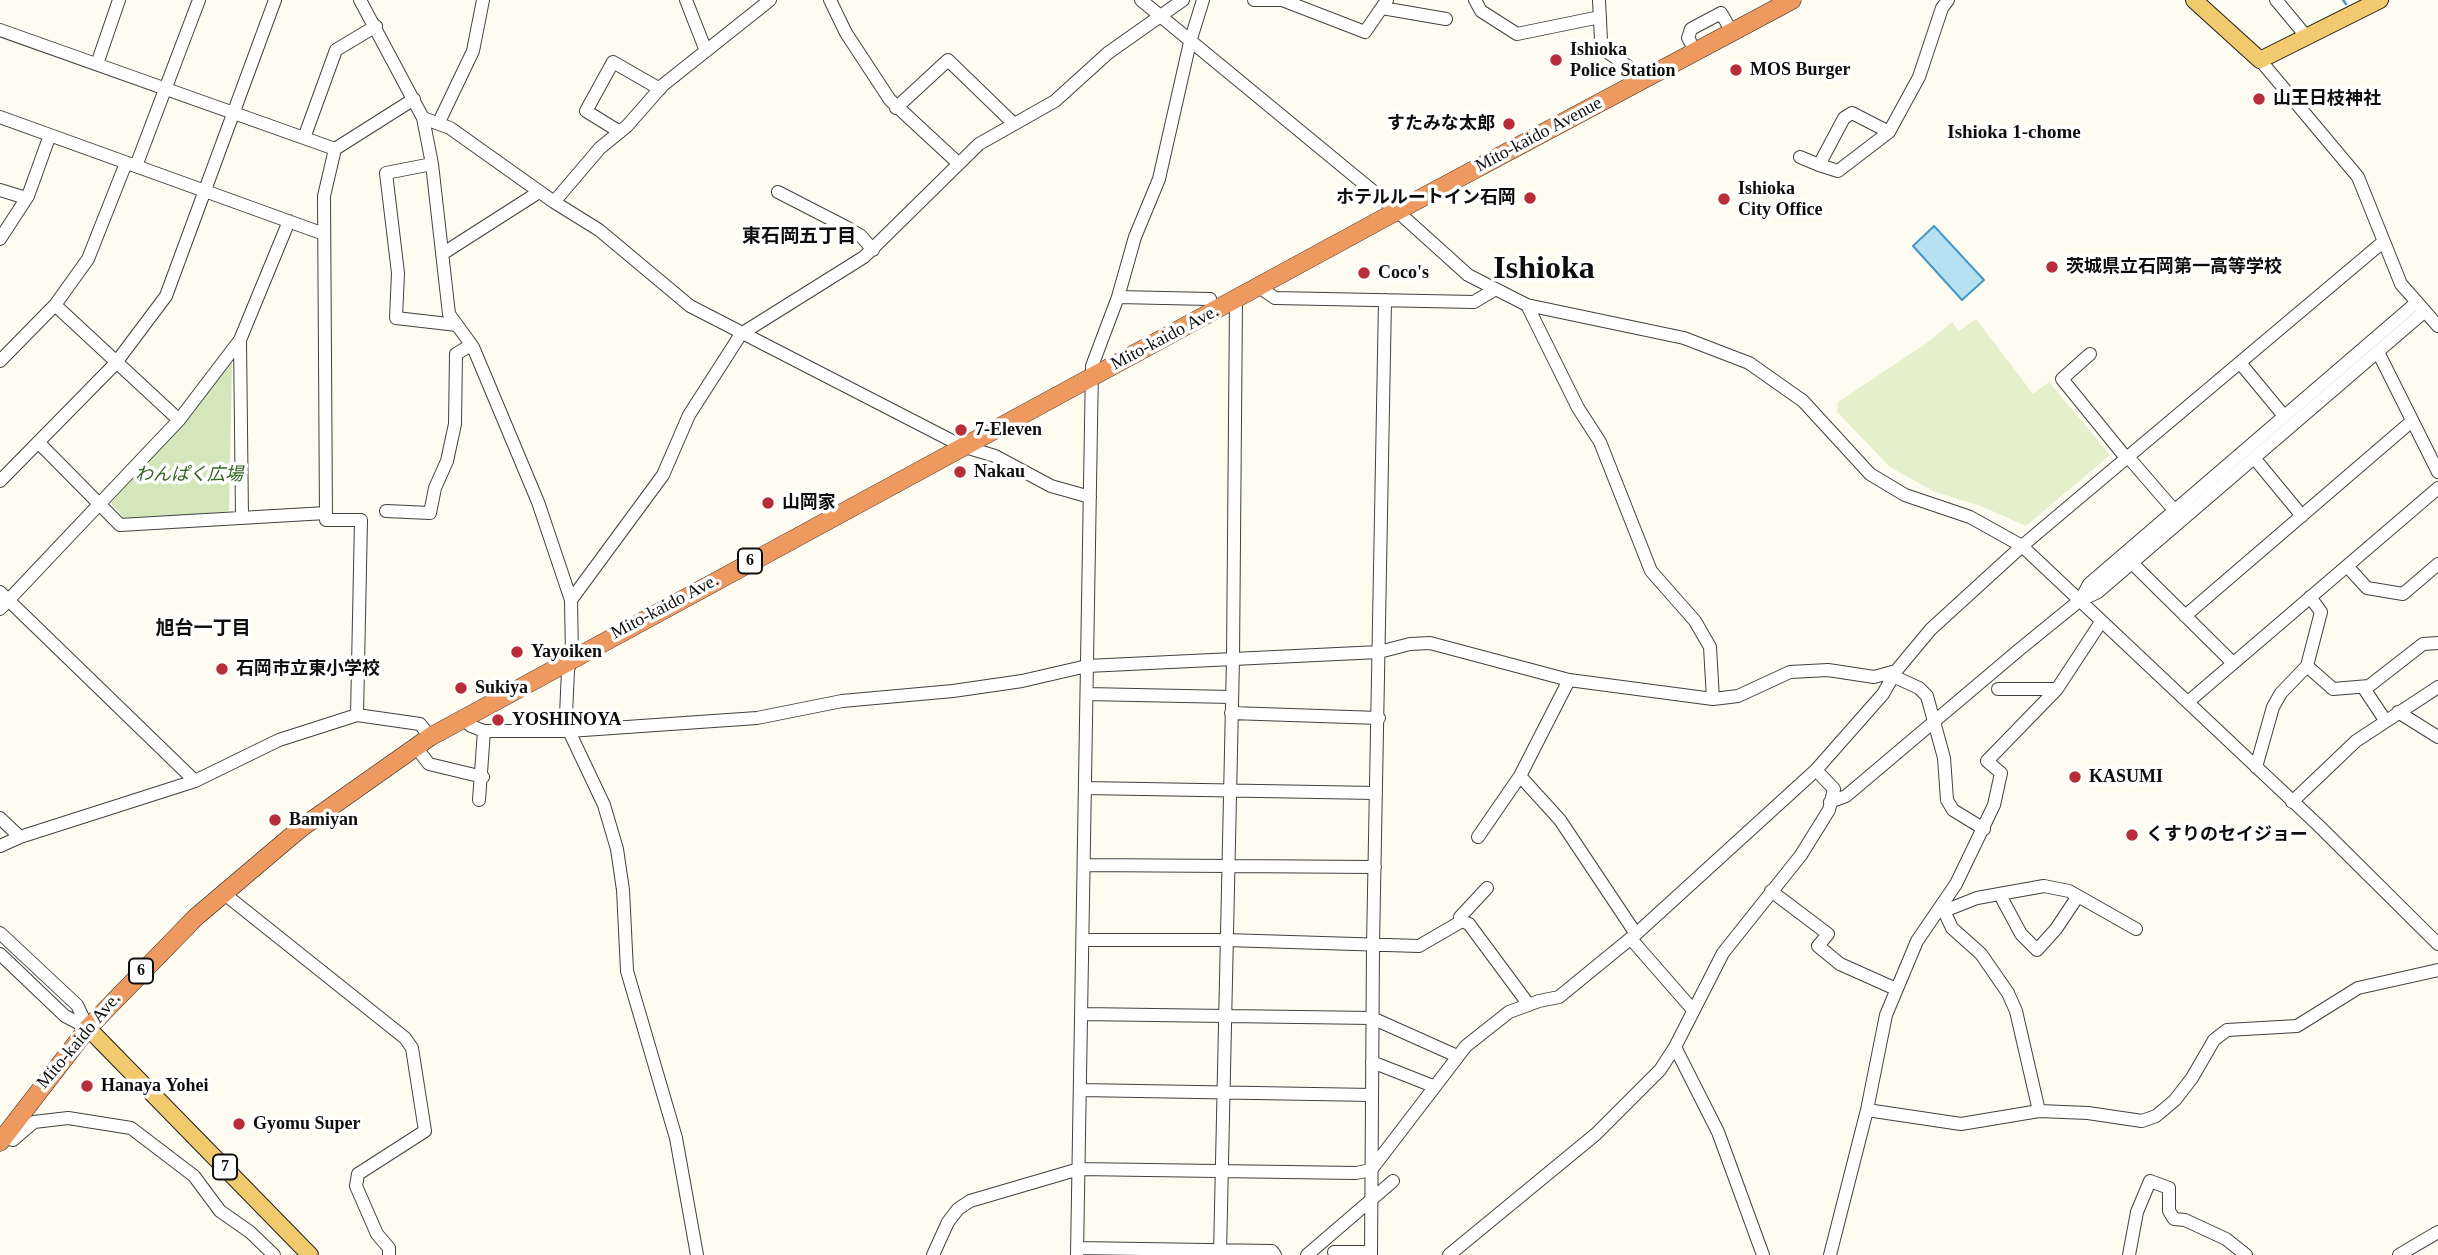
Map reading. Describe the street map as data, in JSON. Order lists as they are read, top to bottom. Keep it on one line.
{"streets":{"highway":["Mito-kaido Avenue","Mito-kaido Ave.","6"],"main road":["7"]},"crossings":[["Mito-kaido Avenue","Mito-kaido Ave."],["Mito-kaido Ave.","6"],["Mito-kaido Ave.","7"],["6","7"]],"districts":["Ishioka 1-chome","東石岡五丁目","Ishioka","旭台一丁目"],"parks":["わんぱく広場"],"places":["Ishioka Police Station","MOS Burger","山王日枝神社","すたみな太郎","ホテルルートイン石岡","Ishioka City Office","茨城県立石岡第一高等学校","Coco's","7-Eleven","Nakau","山岡家","Yayoiken","石岡市立東小学校","Sukiya","YOSHINOYA","KASUMI","Bamiyan","くすりのセイジョー","Hanaya Yohei","Gyomu Super"]}
